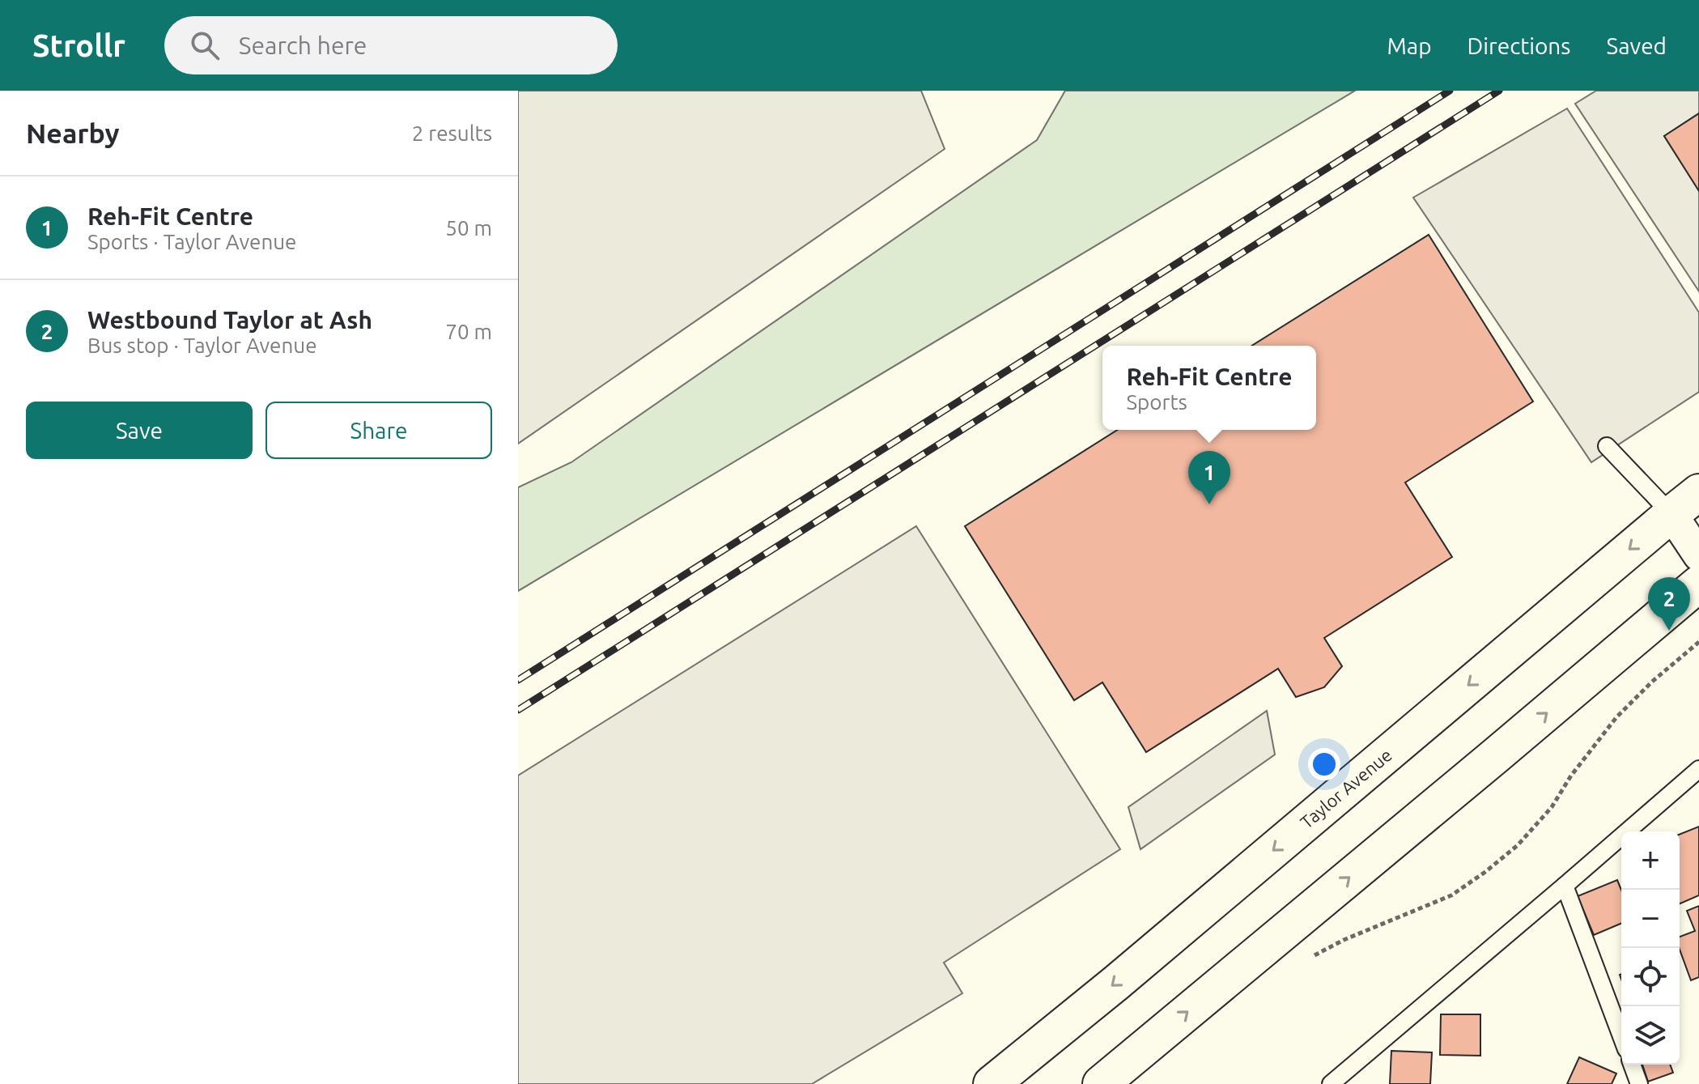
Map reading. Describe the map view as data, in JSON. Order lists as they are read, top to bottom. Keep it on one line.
{"streets":{"main road":["Taylor Avenue"]},"page":{"header":"Strollr","search":"Search here","nav":["Map","Directions","Saved"],"heading":["Nearby","2 results"],"list":[{"mark":"1","name":"Reh-Fit Centre","note":"Sports · Taylor Avenue","value":"50 m"},{"mark":"2","name":"Westbound Taylor at Ash","note":"Bus stop · Taylor Avenue","value":"70 m"}],"popup":["Reh-Fit Centre","Sports"],"buttons":["Save","Share"],"pins":["1","2"],"map_buttons":["+","−"]}}
